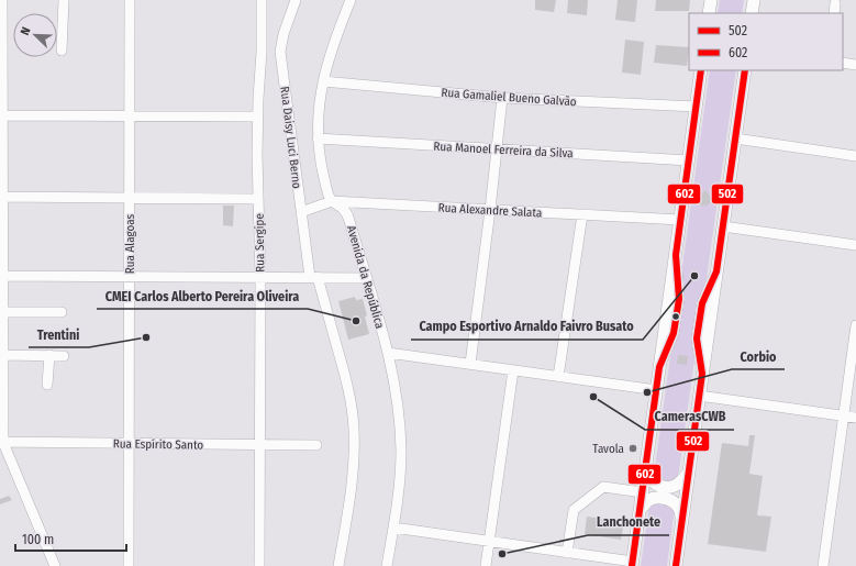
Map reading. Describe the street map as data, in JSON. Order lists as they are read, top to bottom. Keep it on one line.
{"streets":{"street":["Rua Gamaliel Bueno Galvão","Rua Daisy Luci Berno","Rua Manoel Ferreira da Silva","Rua Alexandre Salata","Rua Sergipe","Rua Alagoas","Avenida da República","Rua Espírito Santo"]},"crossings":[["Rua Gamaliel Bueno Galvão","Avenida da República"],["Rua Daisy Luci Berno","Rua Alexandre Salata"],["Rua Manoel Ferreira da Silva","Avenida da República"],["Rua Alexandre Salata","Avenida da República"],["Rua Sergipe","Rua Espírito Santo"],["Rua Alagoas","Rua Espírito Santo"]],"places":["Campo Esportivo Arnaldo Faivro Busato","CMEI Carlos Alberto Pereira Oliveira","Trentini","Corbio","CamerasCWB","Tavola","Lanchonete"],"lines":["transit line 502","transit line 602"],"legend":["502","602"],"scale_bar":"100 m","north":"top left"}
